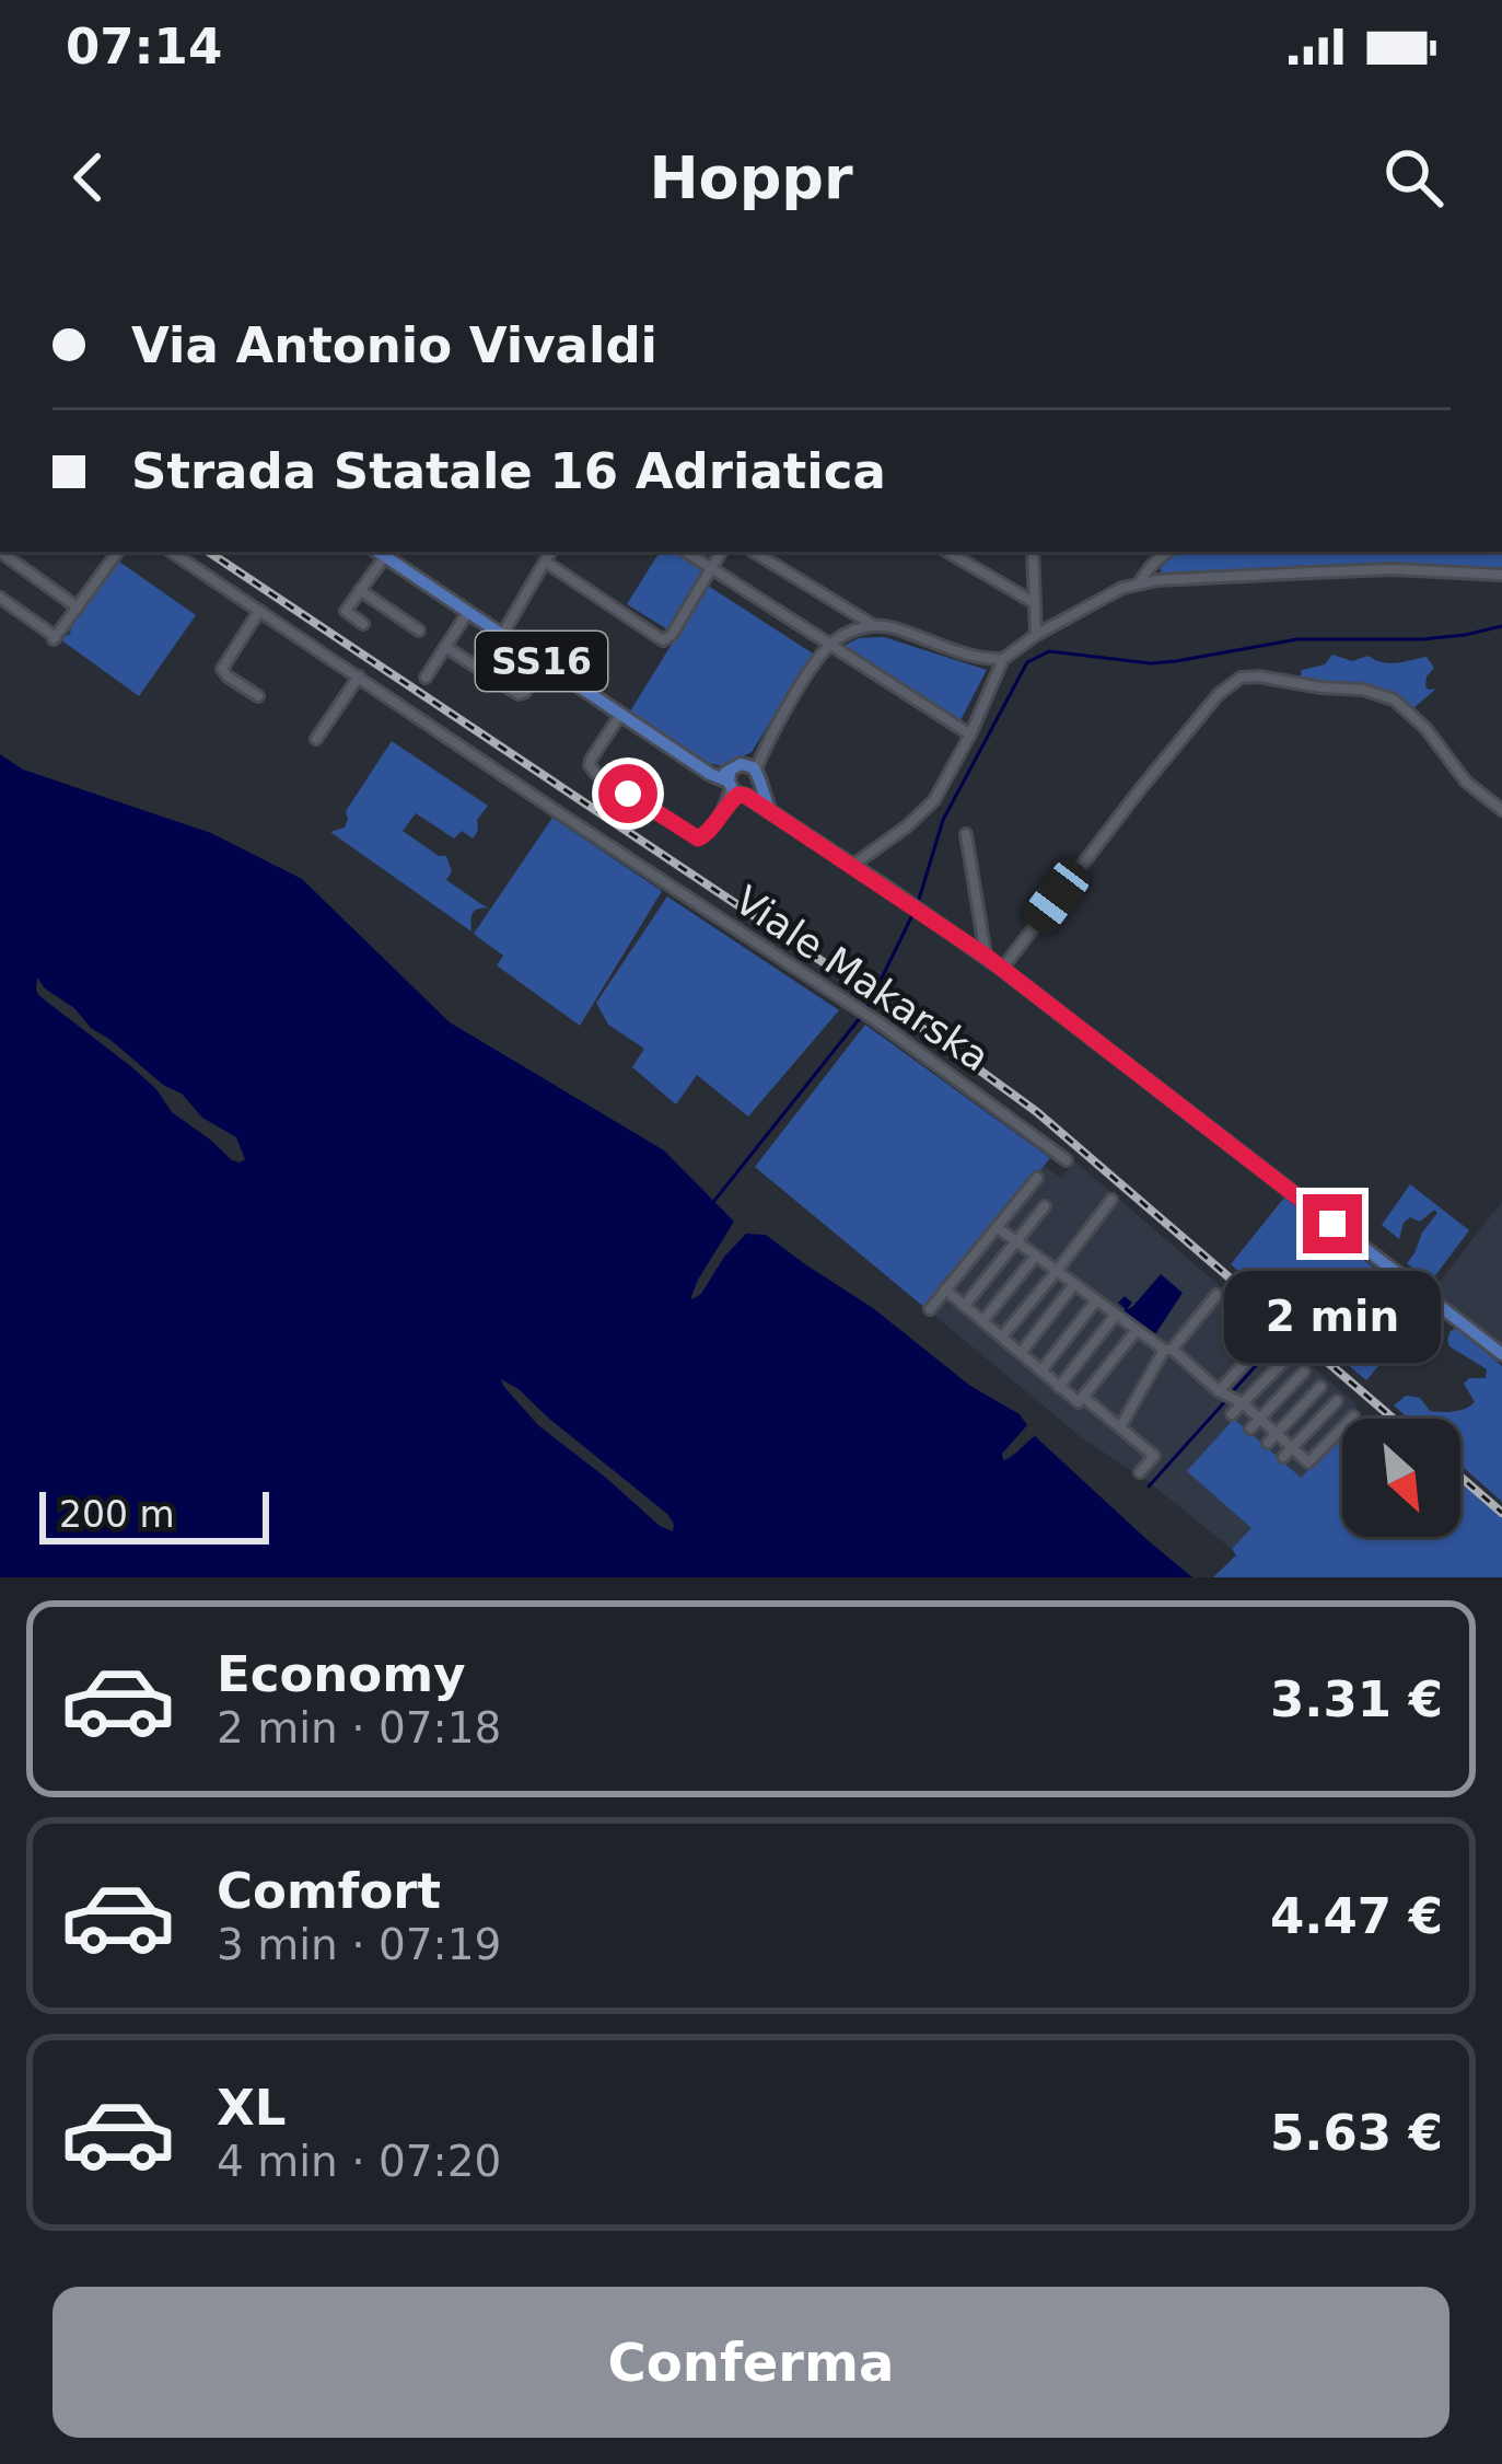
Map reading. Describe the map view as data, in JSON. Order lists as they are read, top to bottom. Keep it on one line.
{"streets":{"main road":["SS16"],"street":["Viale Makarska"]},"scale_bar":"200 m","north":"bottom right","page":{"status":"07:14","header":"Hoppr","banner":["Via Antonio Vivaldi","Strada Statale 16 Adriatica"],"bubble":"2 min","scale":"200 m","list":[{"name":"Economy","note":"2 min · 07:18","value":"3.31 €"},{"name":"Comfort","note":"3 min · 07:19","value":"4.47 €"},{"name":"XL","note":"4 min · 07:20","value":"5.63 €"}],"buttons":"Conferma"}}
